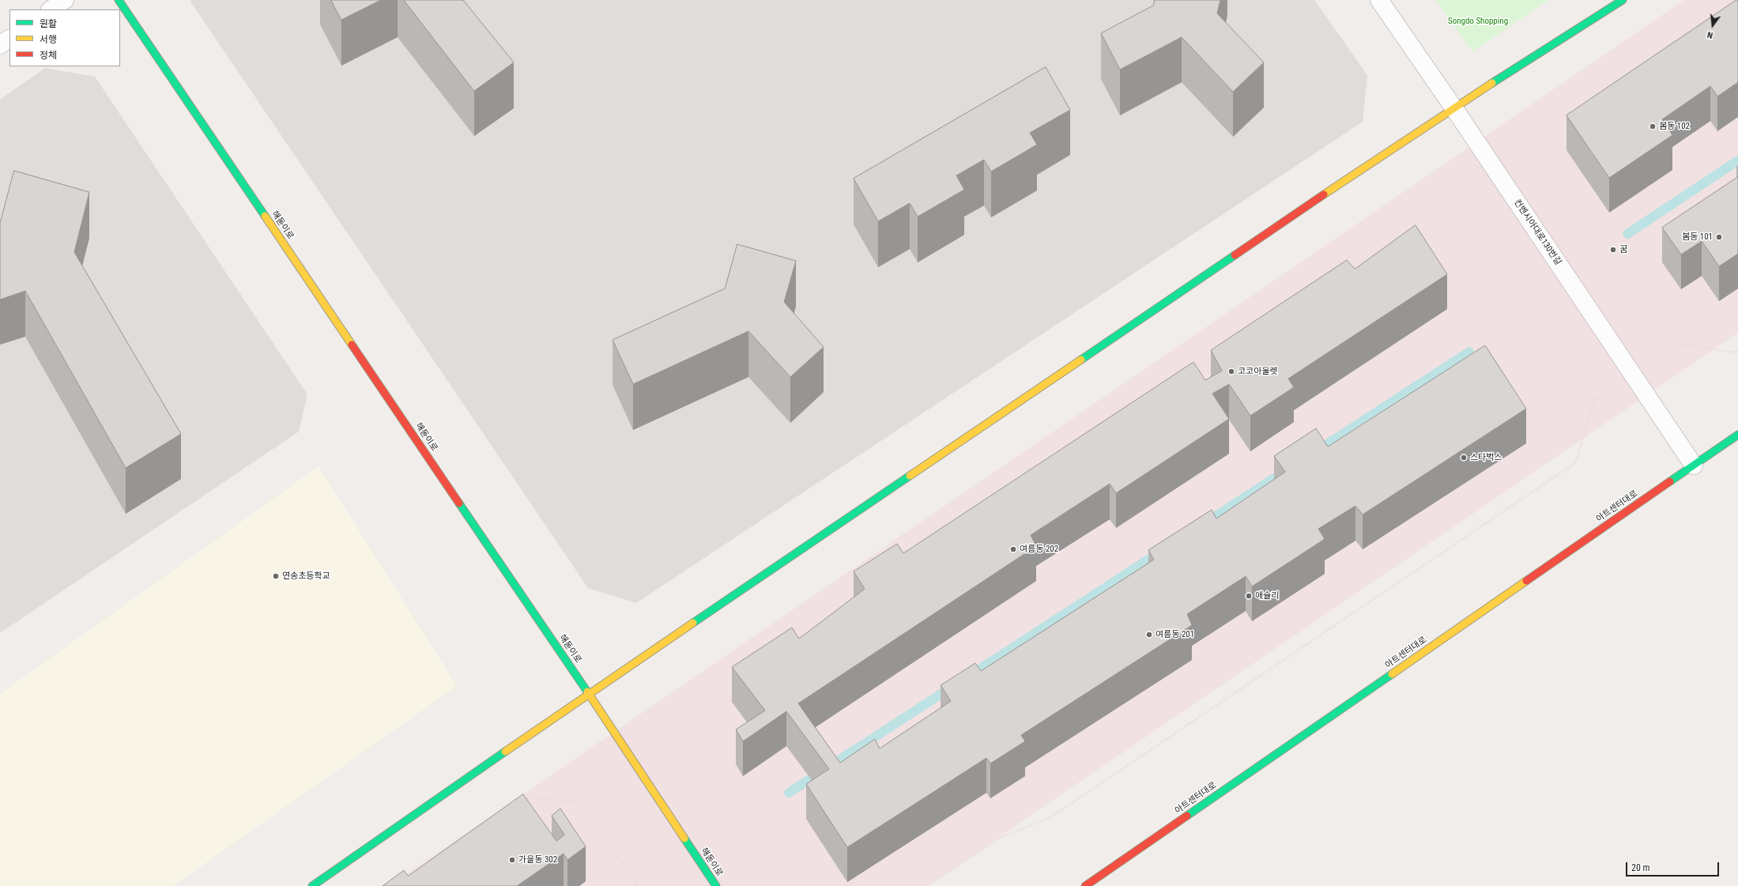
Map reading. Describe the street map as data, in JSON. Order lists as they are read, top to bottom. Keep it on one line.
{"streets":{"street":["해돋이로","컨벤시아대로130번길","아트센터대로"]},"crossings":[["컨벤시아대로130번길","아트센터대로"]],"parks":["Songdo Shopping"],"places":["봄동 102","봄동 101","꿈","코코아울렛","스타벅스","여름동 202","연송초등학교","애슐리","여름동 201","가을동 302"],"legend":["원활","서행","정체"],"scale_bar":"20 m","north":"bottom"}
